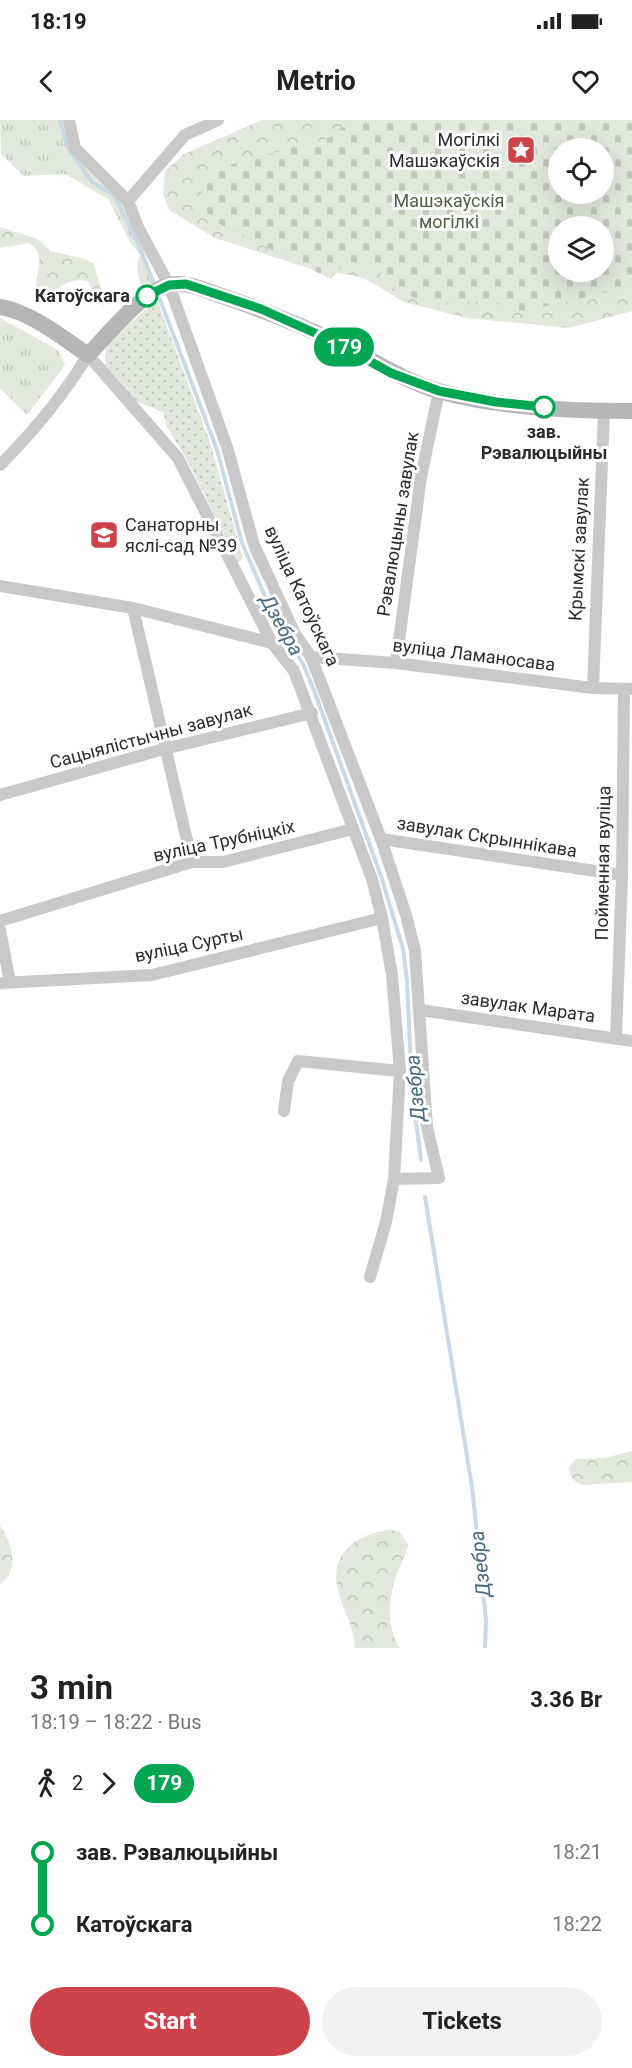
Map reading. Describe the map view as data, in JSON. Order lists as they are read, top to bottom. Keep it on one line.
{"streets":{"street":["Рэвалюцыны завулак","Крымскі завулак","вуліца Катоўскага","вуліца Ламаносава","Сацыялістычны завулак","завулак Скрыннікава","вуліца Трубніцкіх","Пойменная вуліца","вуліца Сурты","завулак Марата"]},"crossings":[["Рэвалюцыны завулак","вуліца Ламаносава"],["Крымскі завулак","вуліца Ламаносава"],["вуліца Катоўскага","вуліца Ламаносава"],["вуліца Катоўскага","завулак Скрыннікава"],["вуліца Катоўскага","завулак Марата"],["вуліца Ламаносава","Пойменная вуліца"],["завулак Скрыннікава","Пойменная вуліца"],["Пойменная вуліца","завулак Марата"]],"water":["Дзебра"],"parks":["Машэкаўскія могілкі"],"places":{"place":["Могілкі Машэкаўскія"],"other":["Катоўскага","зав. Рэвалюцыйны"],"school or university":["Санаторны яслі-сад №39"]},"lines":["bus line 179"],"page":{"status":"18:19","header":"Metrio","on_map":"179","heading":["3 min","18:19 – 18:22 · Bus","3.36 Br"],"legs":["2","179"],"list":[{"name":"зав. Рэвалюцыйны","value":"18:21"},{"name":"Катоўскага","value":"18:22"}],"buttons":["Start","Tickets"]}}
